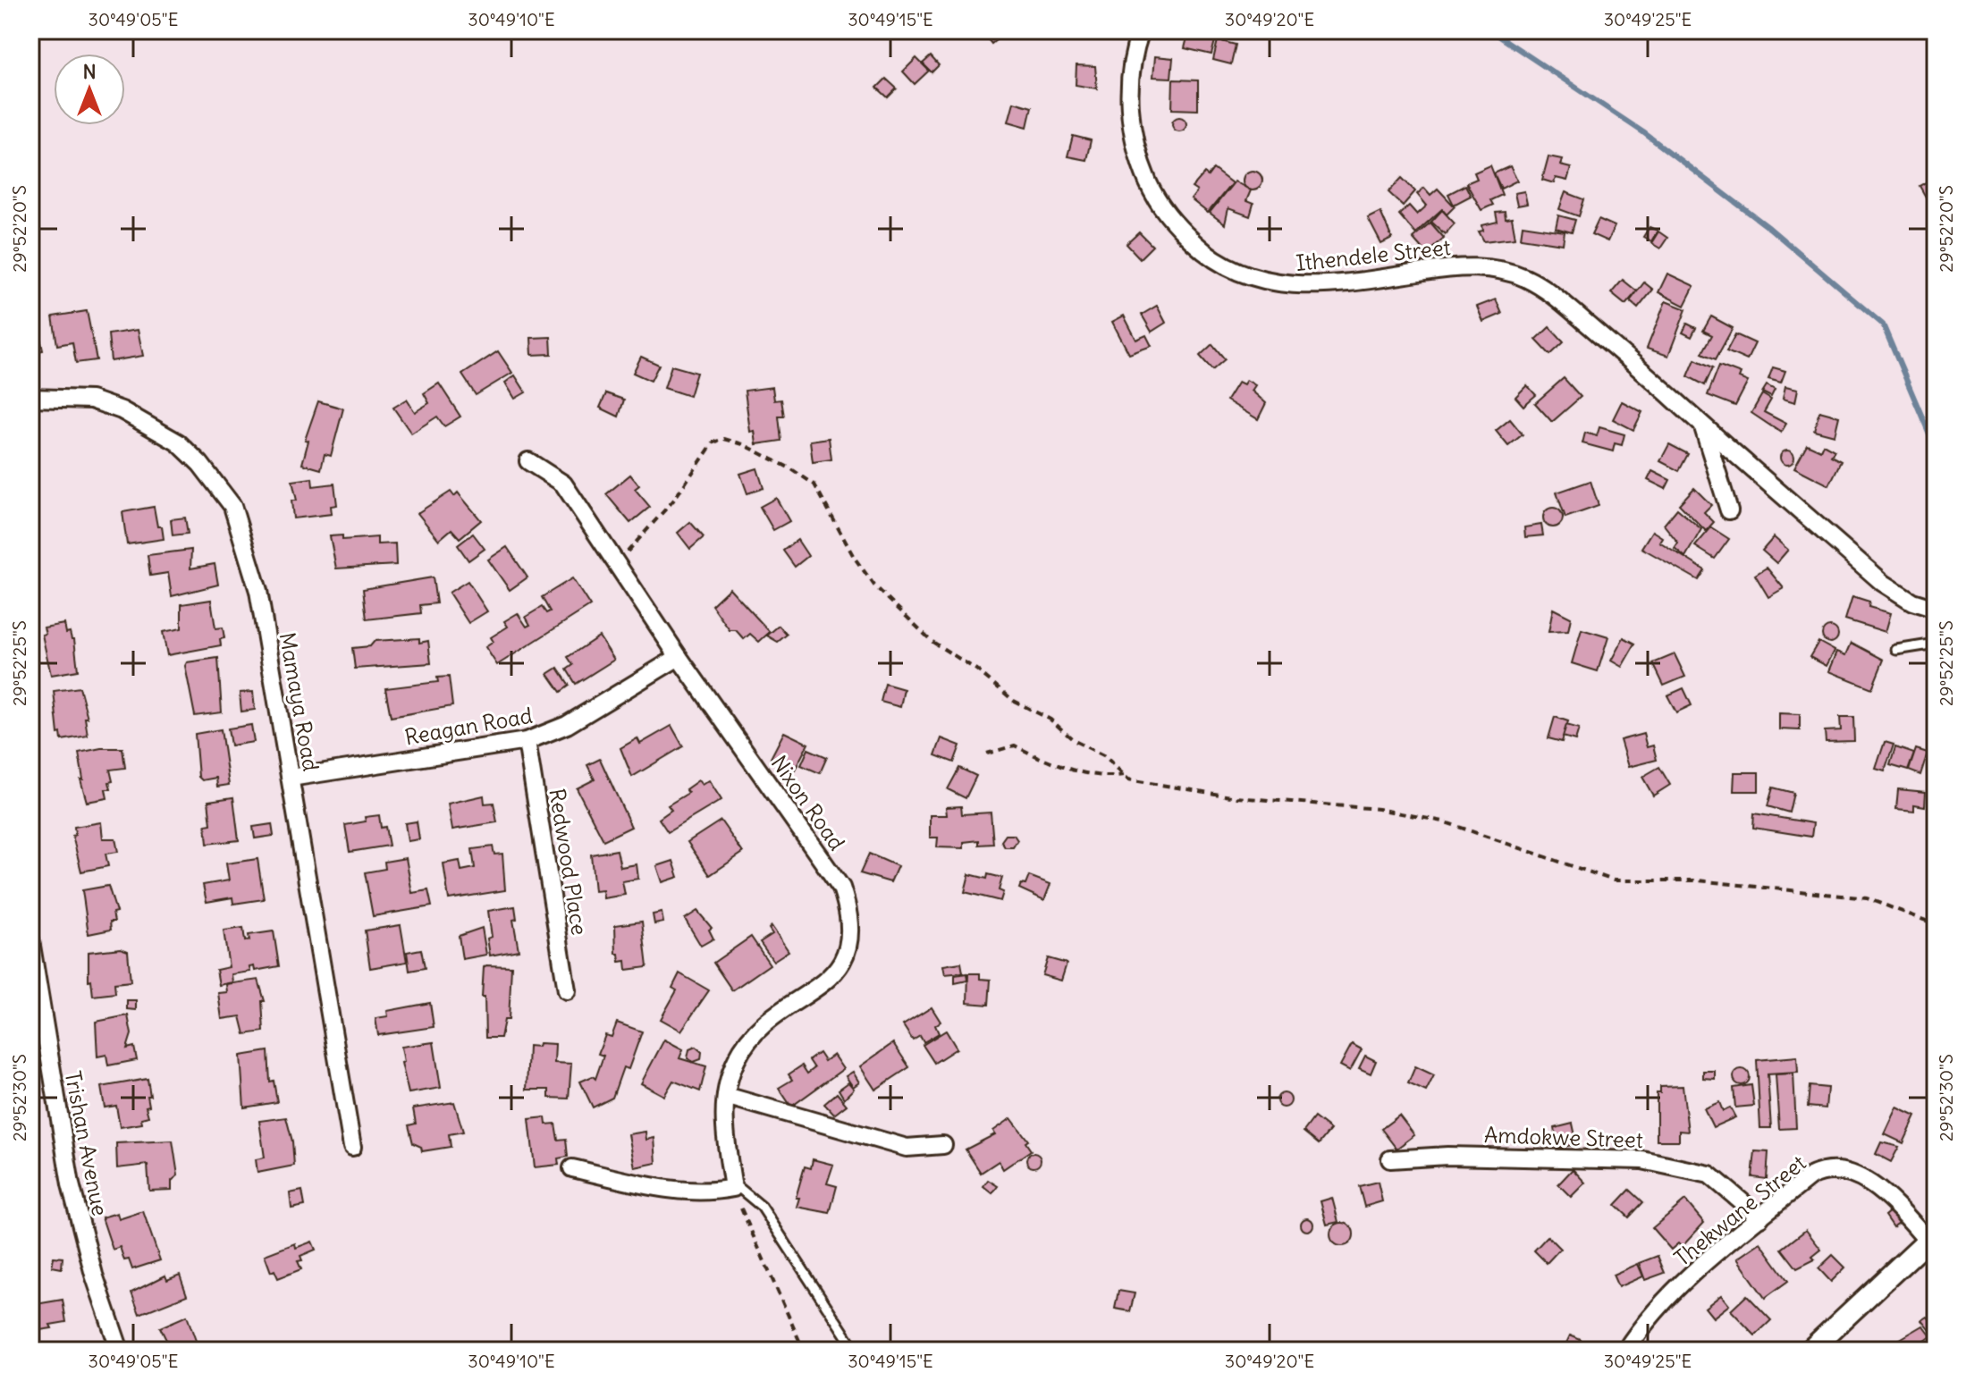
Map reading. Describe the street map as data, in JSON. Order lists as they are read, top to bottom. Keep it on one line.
{"streets":{"street":["Ithendele Street","Mamaya Road","Reagan Road","Nixon Road","Redwood Place","Amdokwe Street","Trishan Avenue","Thekwane Street"]},"crossings":[["Mamaya Road","Reagan Road"],["Reagan Road","Nixon Road"],["Reagan Road","Redwood Place"],["Amdokwe Street","Thekwane Street"]],"north":"top","coordinates":["30°49'05\"E","30°49'10\"E","30°49'15\"E","30°49'20\"E","30°49'25\"E","29°52'20\"S","29°52'25\"S","29°52'30\"S"]}
